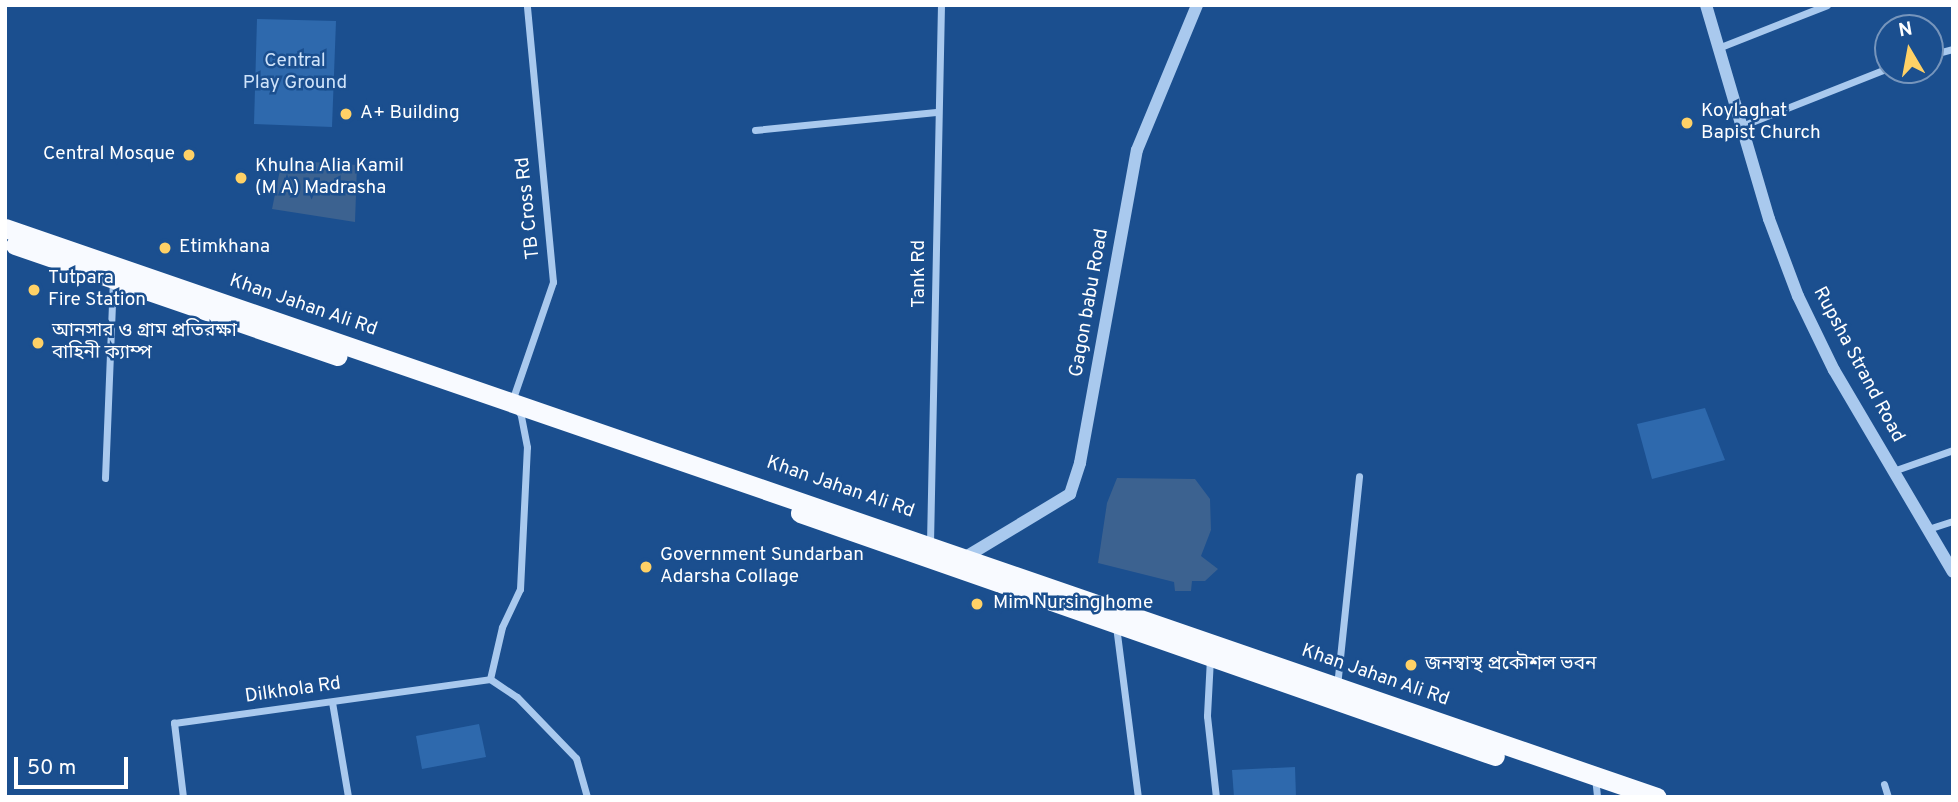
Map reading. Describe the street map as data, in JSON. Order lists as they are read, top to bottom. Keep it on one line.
{"streets":{"highway":["Khan Jahan Ali Rd"],"street":["TB Cross Rd","Tank Rd","Gagon babu Road","Rupsha Strand Road","Dilkhola Rd"]},"crossings":[["TB Cross Rd","Khan Jahan Ali Rd"],["Tank Rd","Khan Jahan Ali Rd"],["Gagon babu Road","Khan Jahan Ali Rd"]],"parks":["Central Play Ground"],"places":["A+ Building","Koylaghat Bapist Church","Central Mosque","Khulna Alia Kamil (M A) Madrasha","Etimkhana","Tutpara Fire Station","আনসার ও গ্রাম প্রতিরক্ষা বাহিনী ক্যাম্প","Government Sundarban Adarsha Collage","Mim Nursing home","জনস্বাস্থ প্রকৌশল ভবন"],"scale_bar":"50 m","north":"top"}
